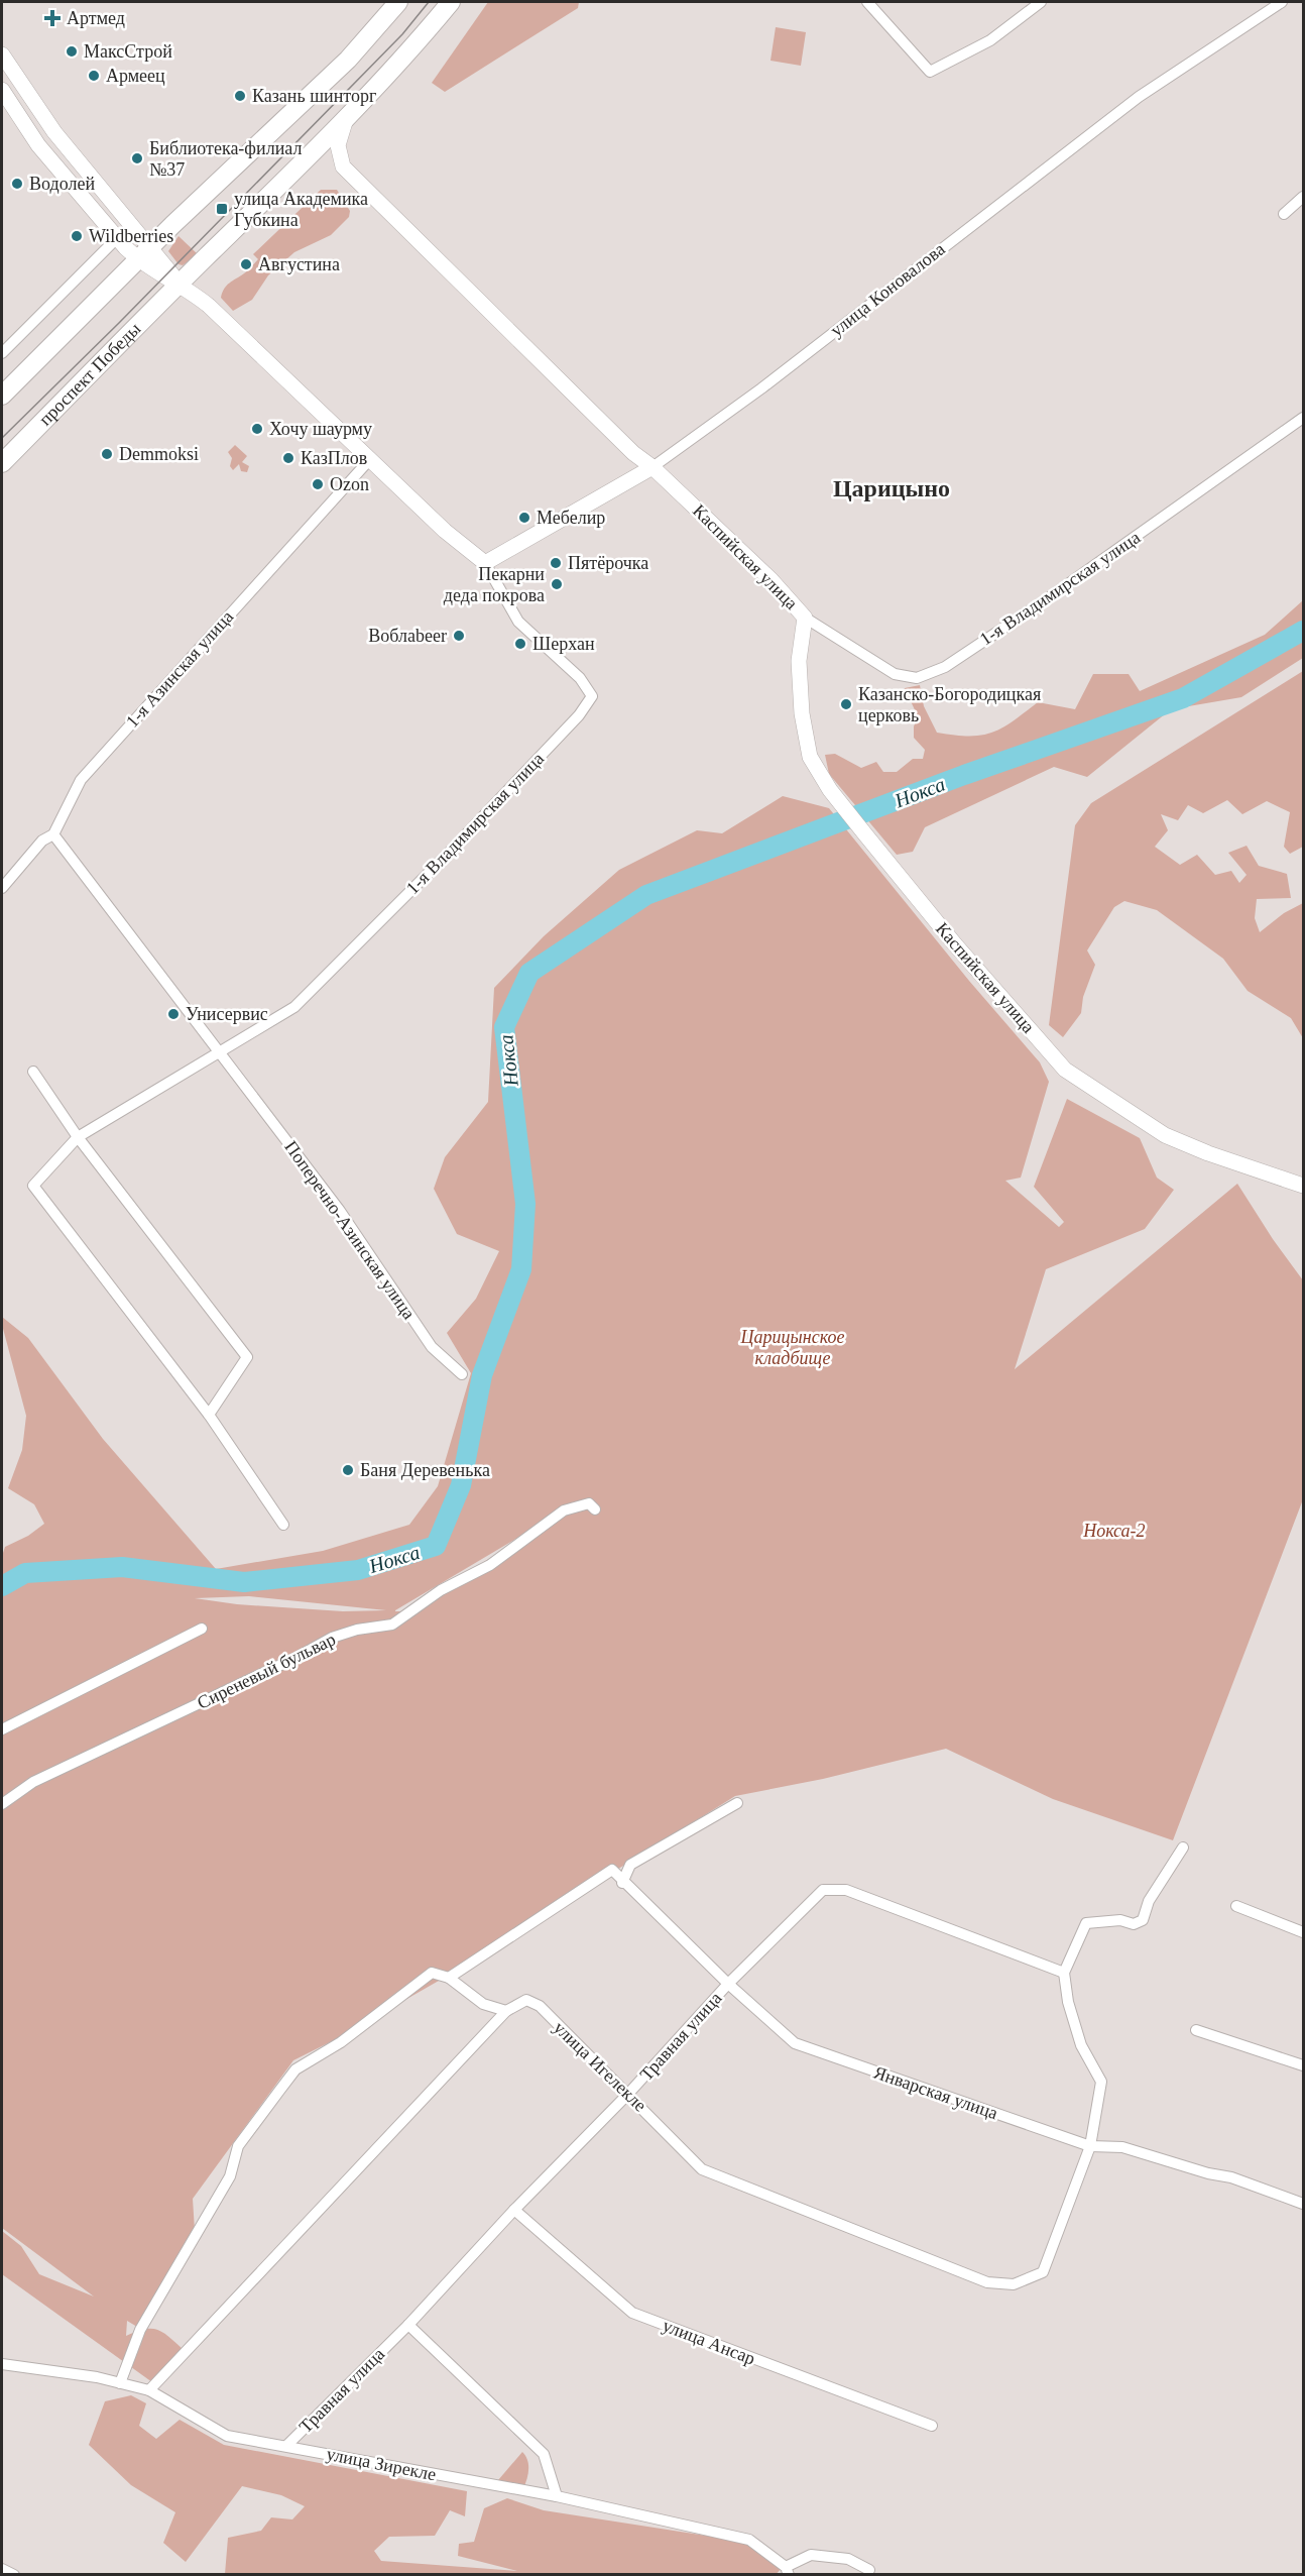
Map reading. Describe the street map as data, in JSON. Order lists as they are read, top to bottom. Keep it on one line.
{"streets":{"main road":["проспект Победы"],"street":["улица Коновалова","Каспийская улица","1-я Владимирская улица","1-я Азинская улица","Поперечно-Азинская улица","Сиреневый бульвар","Травная улица","улица Игелекле","Январская улица","улица Ансар","улица Зирекле"]},"crossings":[["улица Коновалова","Каспийская улица"],["улица Коновалова","1-я Владимирская улица"],["проспект Победы","Каспийская улица"],["Каспийская улица","1-я Владимирская улица"],["1-я Владимирская улица","Поперечно-Азинская улица"],["1-я Азинская улица","Поперечно-Азинская улица"],["Травная улица","улица Игелекле"],["Травная улица","Январская улица"],["Травная улица","улица Ансар"],["Травная улица","улица Зирекле"],["улица Игелекле","Январская улица"],["улица Игелекле","улица Зирекле"]],"districts":["Царицыно"],"water":["Нокса"],"parks":["Царицынское кладбище","Нокса-2"],"places":{"health":["Артмед"],"other":["МаксСтрой","Армеец","Казань шинторг","Библиотека-филиал №37","Водолей","Wildberries","Августина","Хочу шаурму","Demmoksi","КазПлов","Ozon","Мебелир","Пятёрочка","Пекарни деда покрова","Воблаbeer","Шерхан","Казанско-Богородицкая церковь","Унисервис","Баня Деревенька"],"transit":["улица Академика Губкина"]}}
